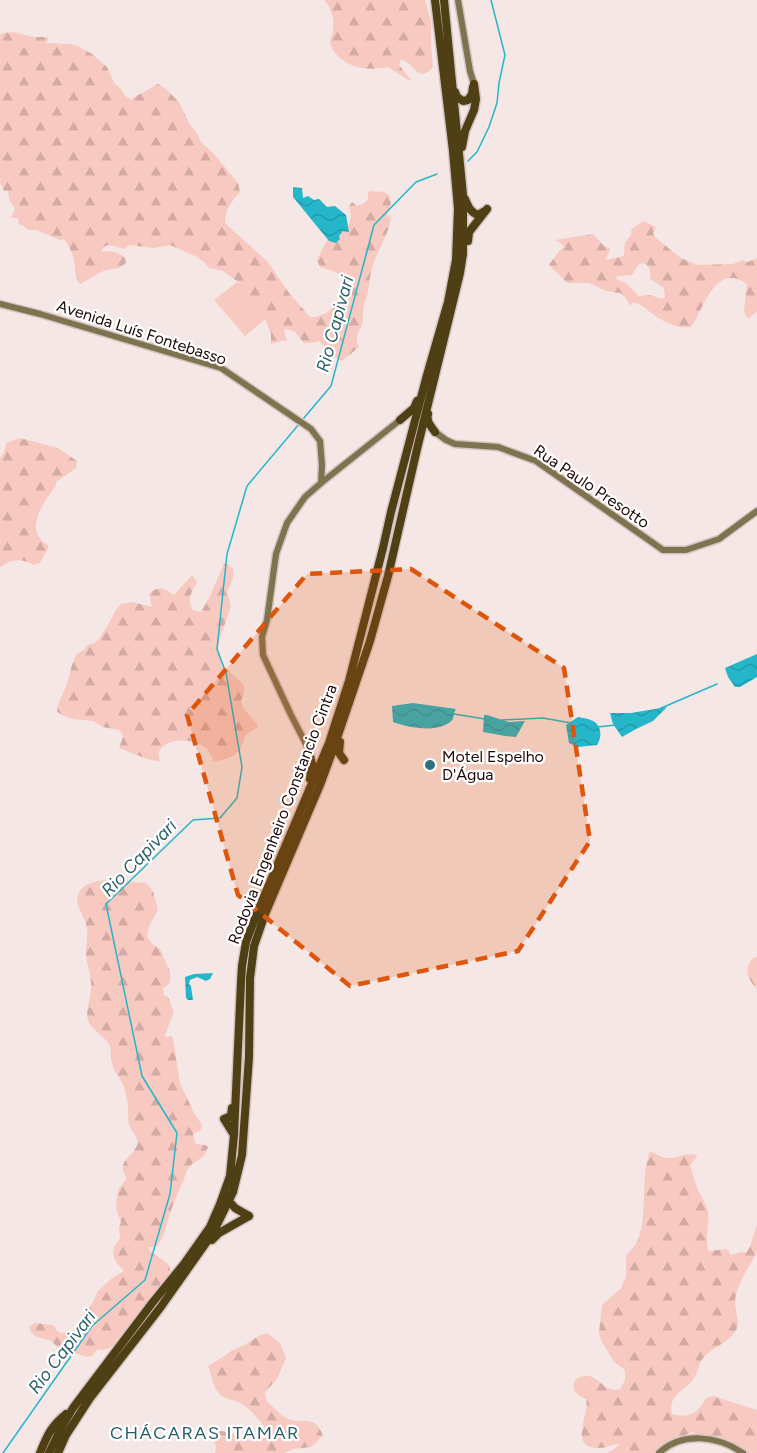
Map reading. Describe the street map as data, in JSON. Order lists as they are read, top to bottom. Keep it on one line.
{"streets":{"highway":["Rodovia Engenheiro Constancio Cintra"],"street":["Avenida Luís Fontebasso","Rua Paulo Presotto"]},"districts":["CHÁCARAS ITAMAR"],"water":["Rio Capivari"],"places":["Motel Espelho D'Água"]}
